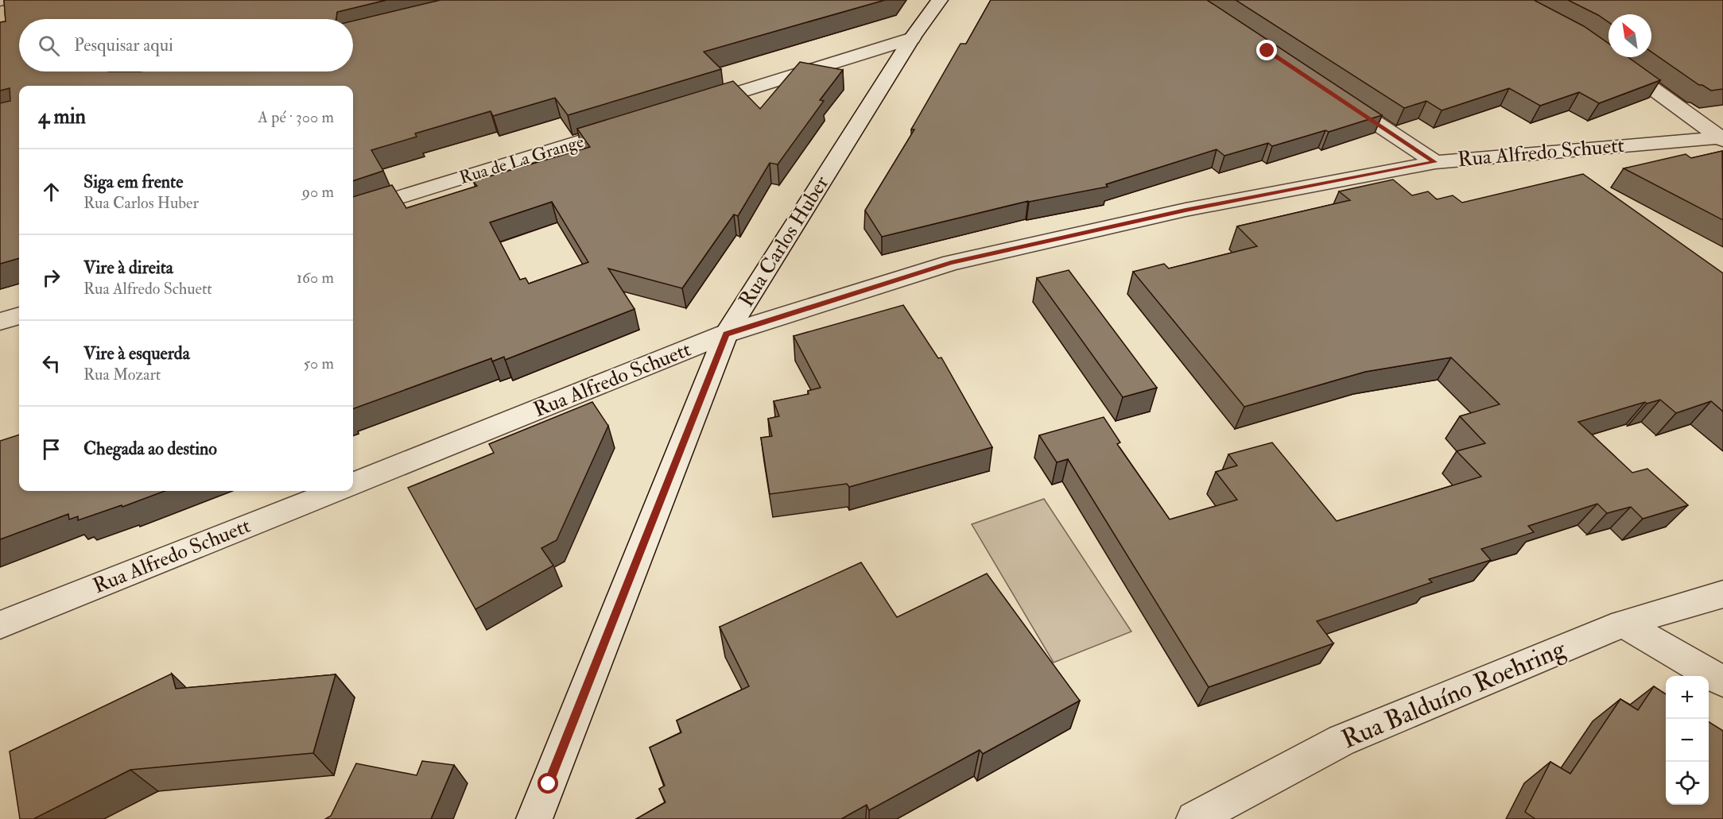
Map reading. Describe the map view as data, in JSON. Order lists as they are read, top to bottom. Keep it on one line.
{"streets":{"street":["Rua Alfredo Schuett","Rua de La Grange","Rua Carlos Huber","Rua Balduíno Roehring"]},"crossings":[["Rua Alfredo Schuett","Rua Carlos Huber"]],"north":"top left","page":{"search":"Pesquisar aqui","heading":["4 min","A pé · 300 m"],"list":[["Siga em frente","Rua Carlos Huber","90 m"],["Vire à direita","Rua Alfredo Schuett","160 m"],["Vire à esquerda","Rua Mozart","50 m"],"Chegada ao destino"],"map_buttons":["+","−"]}}
